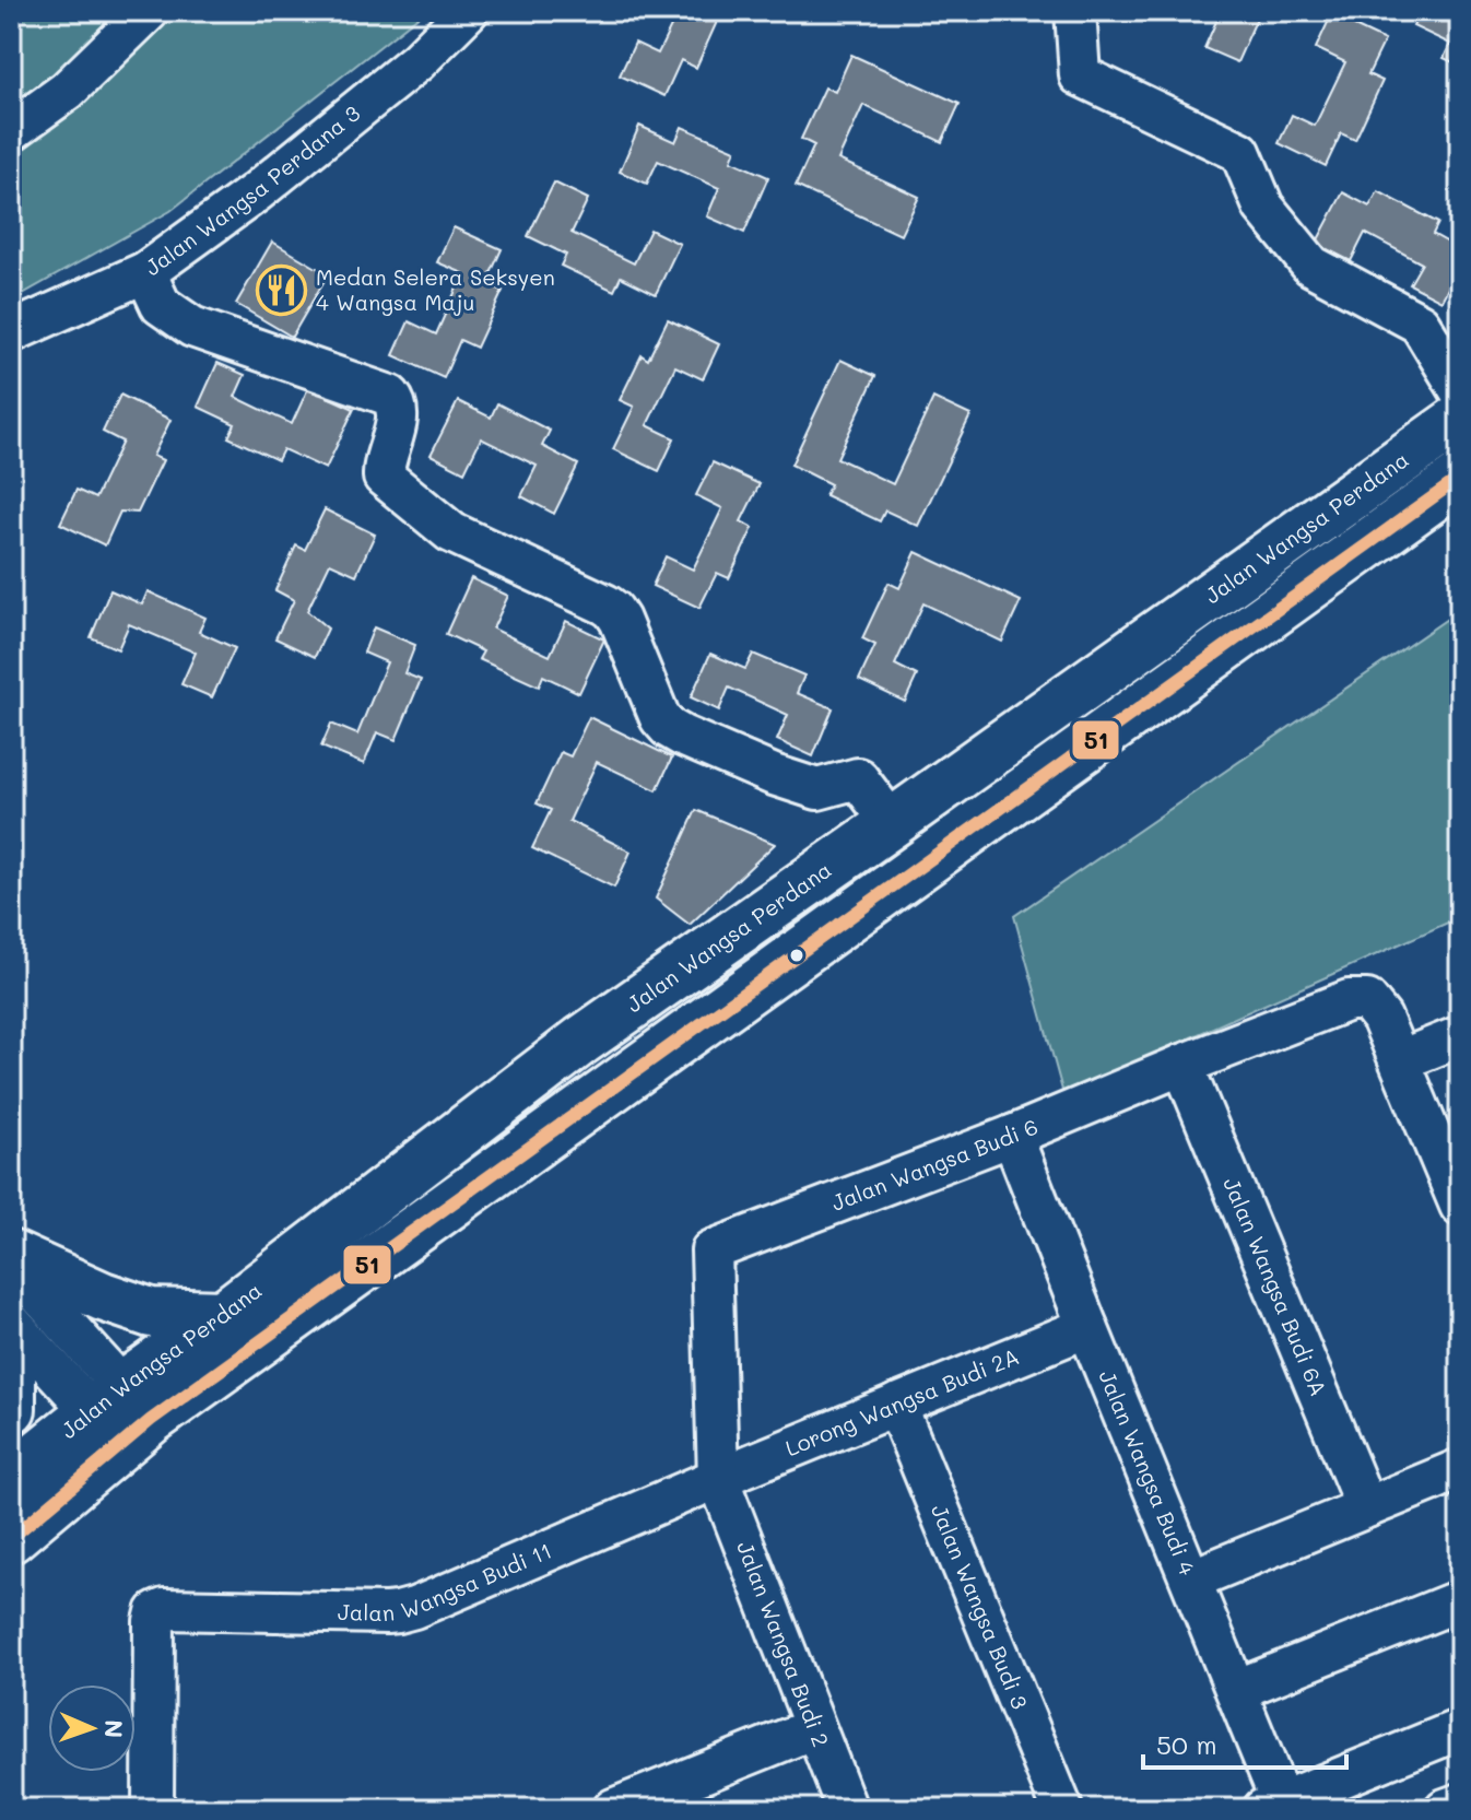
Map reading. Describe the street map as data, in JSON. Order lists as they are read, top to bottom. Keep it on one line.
{"streets":{"main road":["Jalan Wangsa Perdana"],"street":["Jalan Wangsa Perdana 3","Jalan Wangsa Budi 6","Jalan Wangsa Budi 6A","Lorong Wangsa Budi 2A","Jalan Wangsa Budi 4","Jalan Wangsa Budi 11","Jalan Wangsa Budi 3","Jalan Wangsa Budi 2"]},"crossings":[["Jalan Wangsa Budi 6","Jalan Wangsa Budi 6A"],["Jalan Wangsa Budi 6","Lorong Wangsa Budi 2A"],["Jalan Wangsa Budi 6","Jalan Wangsa Budi 4"],["Jalan Wangsa Budi 6","Jalan Wangsa Budi 11"],["Jalan Wangsa Budi 6","Jalan Wangsa Budi 2"],["Lorong Wangsa Budi 2A","Jalan Wangsa Budi 4"],["Lorong Wangsa Budi 2A","Jalan Wangsa Budi 11"],["Lorong Wangsa Budi 2A","Jalan Wangsa Budi 3"],["Lorong Wangsa Budi 2A","Jalan Wangsa Budi 2"],["Jalan Wangsa Budi 11","Jalan Wangsa Budi 2"]],"places":{"restaurant":["Medan Selera Seksyen 4 Wangsa Maju"]},"lines":["transit line 51"],"scale_bar":"50 m","north":"right"}
